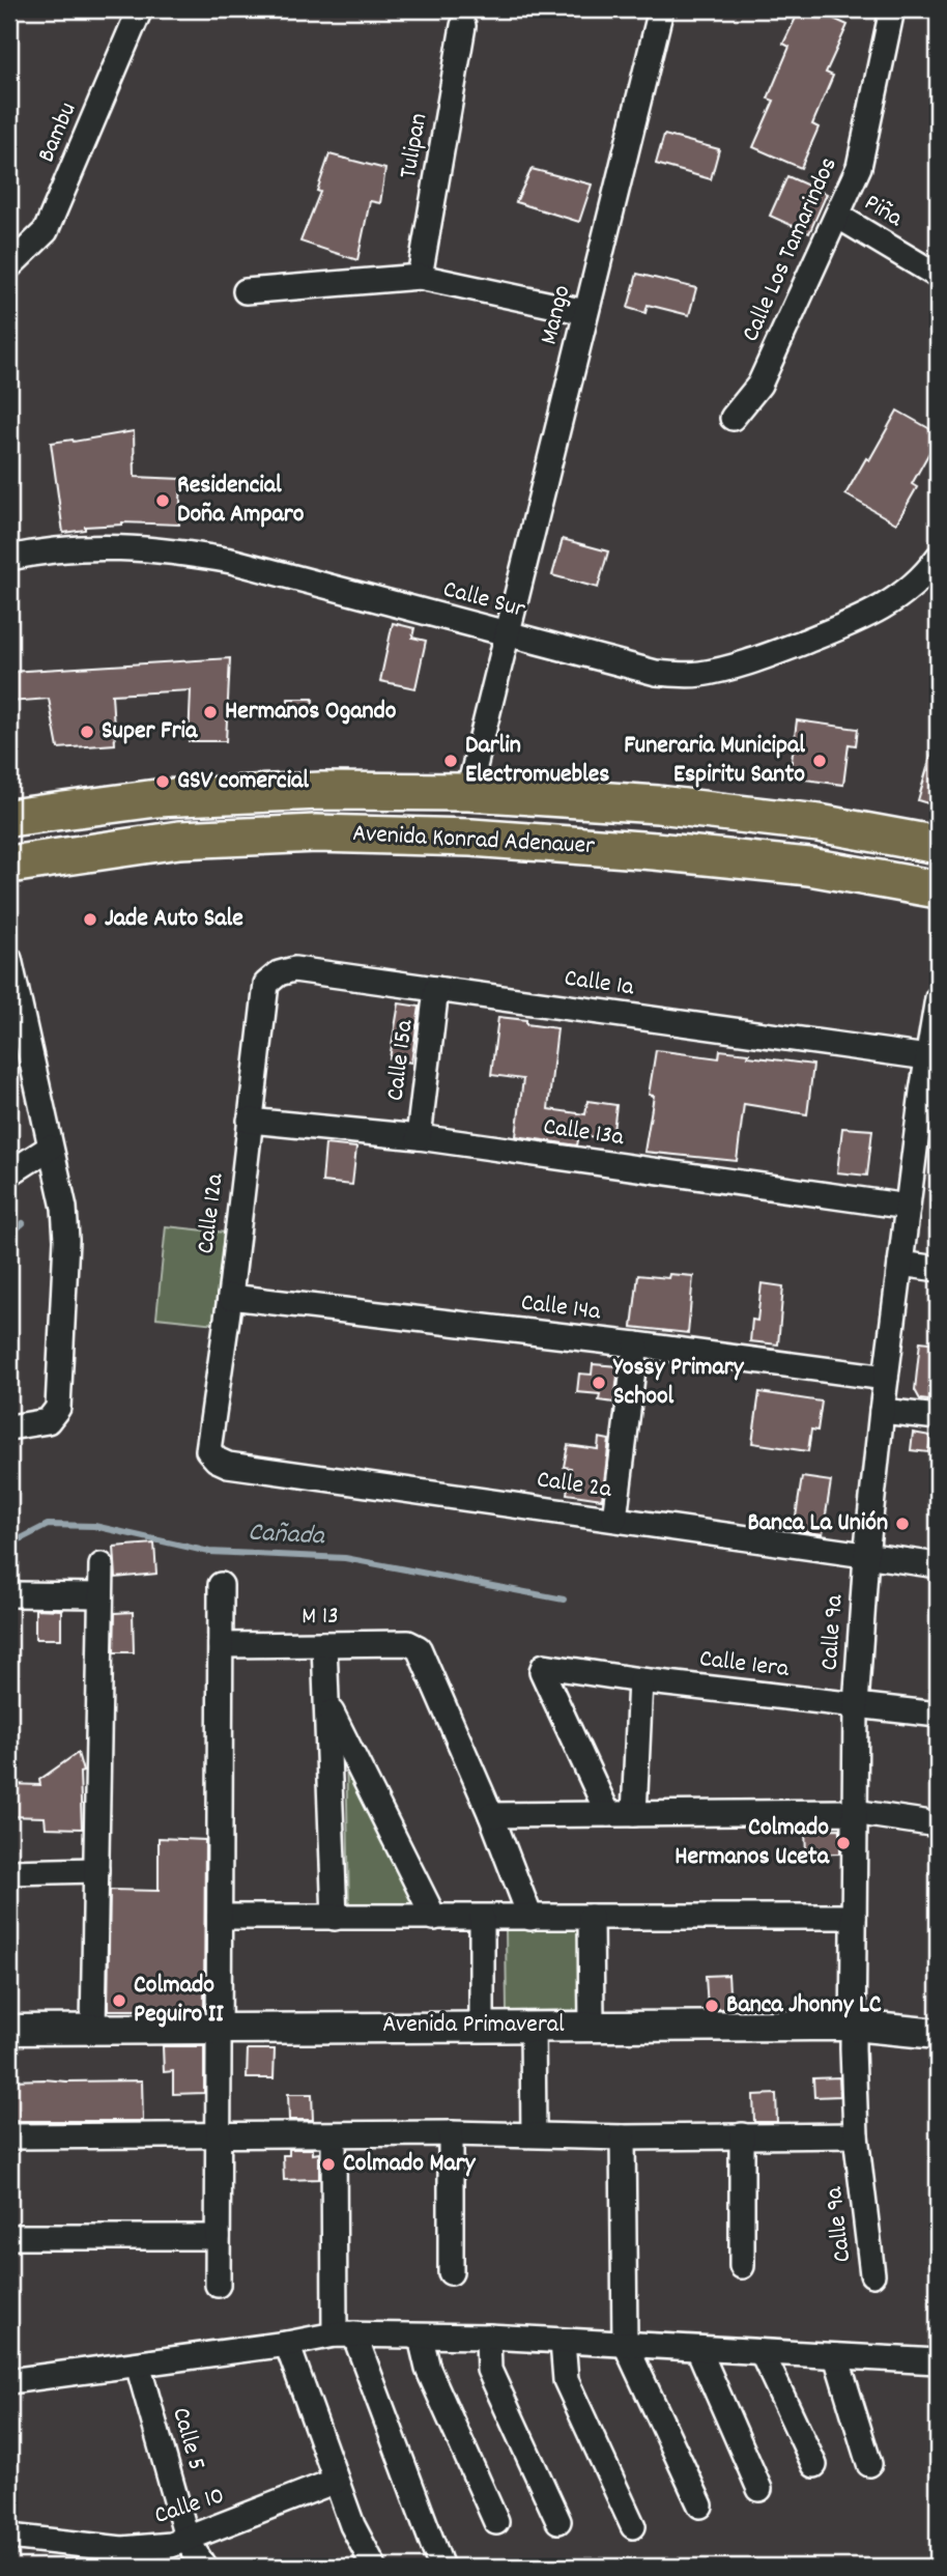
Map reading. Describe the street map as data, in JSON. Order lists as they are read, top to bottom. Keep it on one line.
{"streets":{"main road":["Avenida Konrad Adenauer"],"street":["Bambu","Tulipan","Piña","Calle Los Tamarindos","Mango","Calle Sur","Calle 1a","Calle 15a","Calle 13a","Calle 12a","Calle 14a","Calle 2a","M 13","Calle 9a","Calle 1era","Avenida Primaveral","Calle 5","Calle 10"]},"crossings":[["Piña","Calle Los Tamarindos"],["Mango","Calle Sur"],["Mango","Avenida Konrad Adenauer"],["Calle 1a","Calle 15a"],["Calle 1a","Calle 12a"],["Calle 1a","Calle 9a"],["Calle 15a","Calle 13a"],["Calle 13a","Calle 12a"],["Calle 13a","Calle 9a"],["Calle 12a","Calle 14a"],["Calle 12a","Calle 2a"],["Calle 14a","Calle 9a"],["Calle 2a","Calle 9a"],["Calle 9a","Calle 1era"],["Calle 9a","Avenida Primaveral"],["Calle 5","Calle 10"]],"water":["Cañada"],"places":["Residencial Doña Amparo","Hermanos Ogando","Super Fria","Darlin Electromuebles","Funeraria Municipal Espiritu Santo","GSV comercial","Jade Auto Sale","Yossy Primary School","Banca La Unión","Colmado Hermanos Uceta","Colmado Peguiro II","Banca Jhonny LC","Colmado Mary"]}
